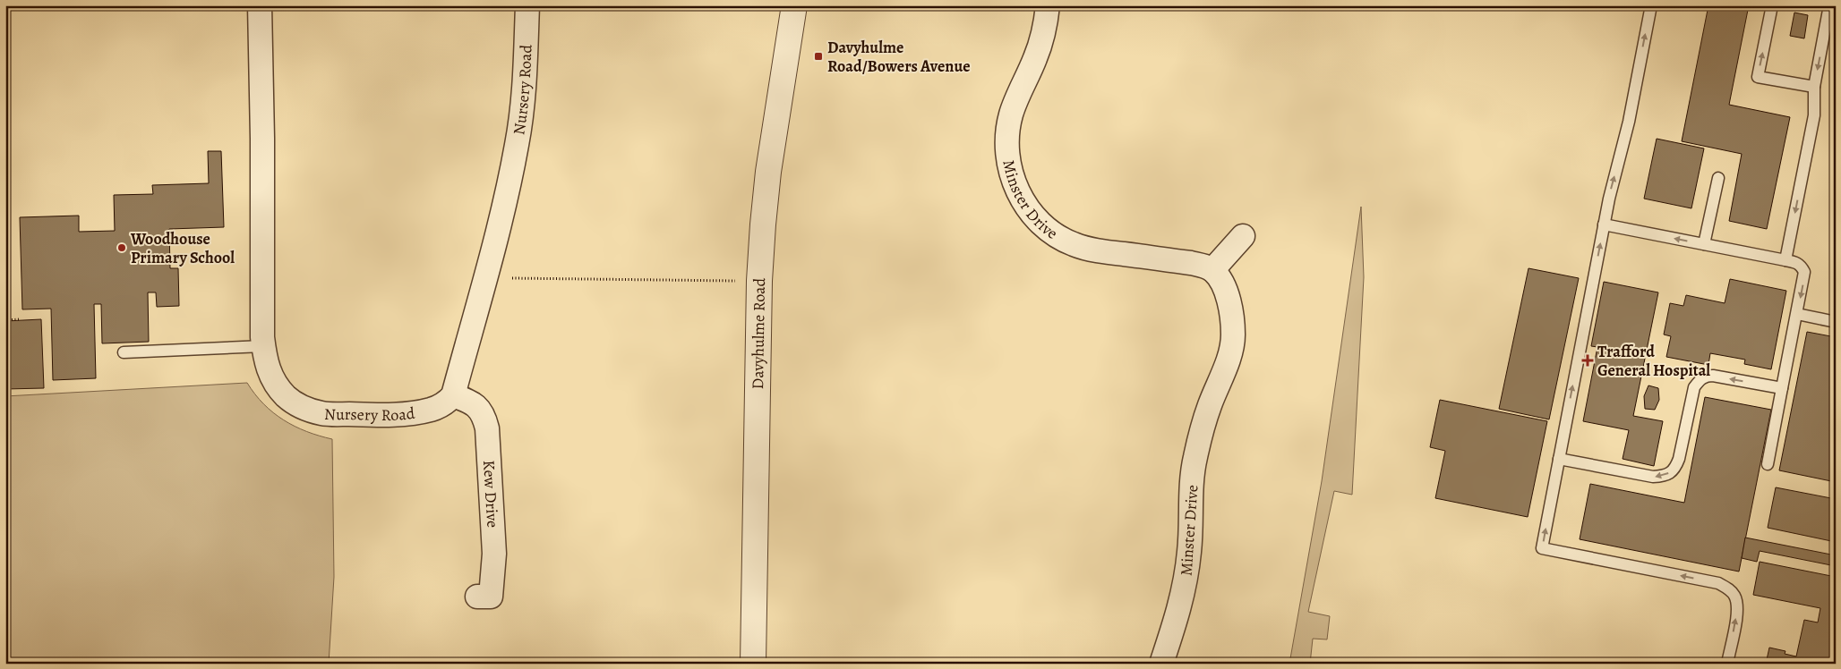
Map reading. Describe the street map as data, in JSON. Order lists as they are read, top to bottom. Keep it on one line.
{"streets":{"street":["Nursery Road","Minster Drive","Davyhulme Road","Kew Drive"]},"crossings":[["Nursery Road","Kew Drive"]],"places":{"transit":["Davyhulme Road/Bowers Avenue"],"other":["Woodhouse Primary School"],"health":["Trafford General Hospital"]}}
